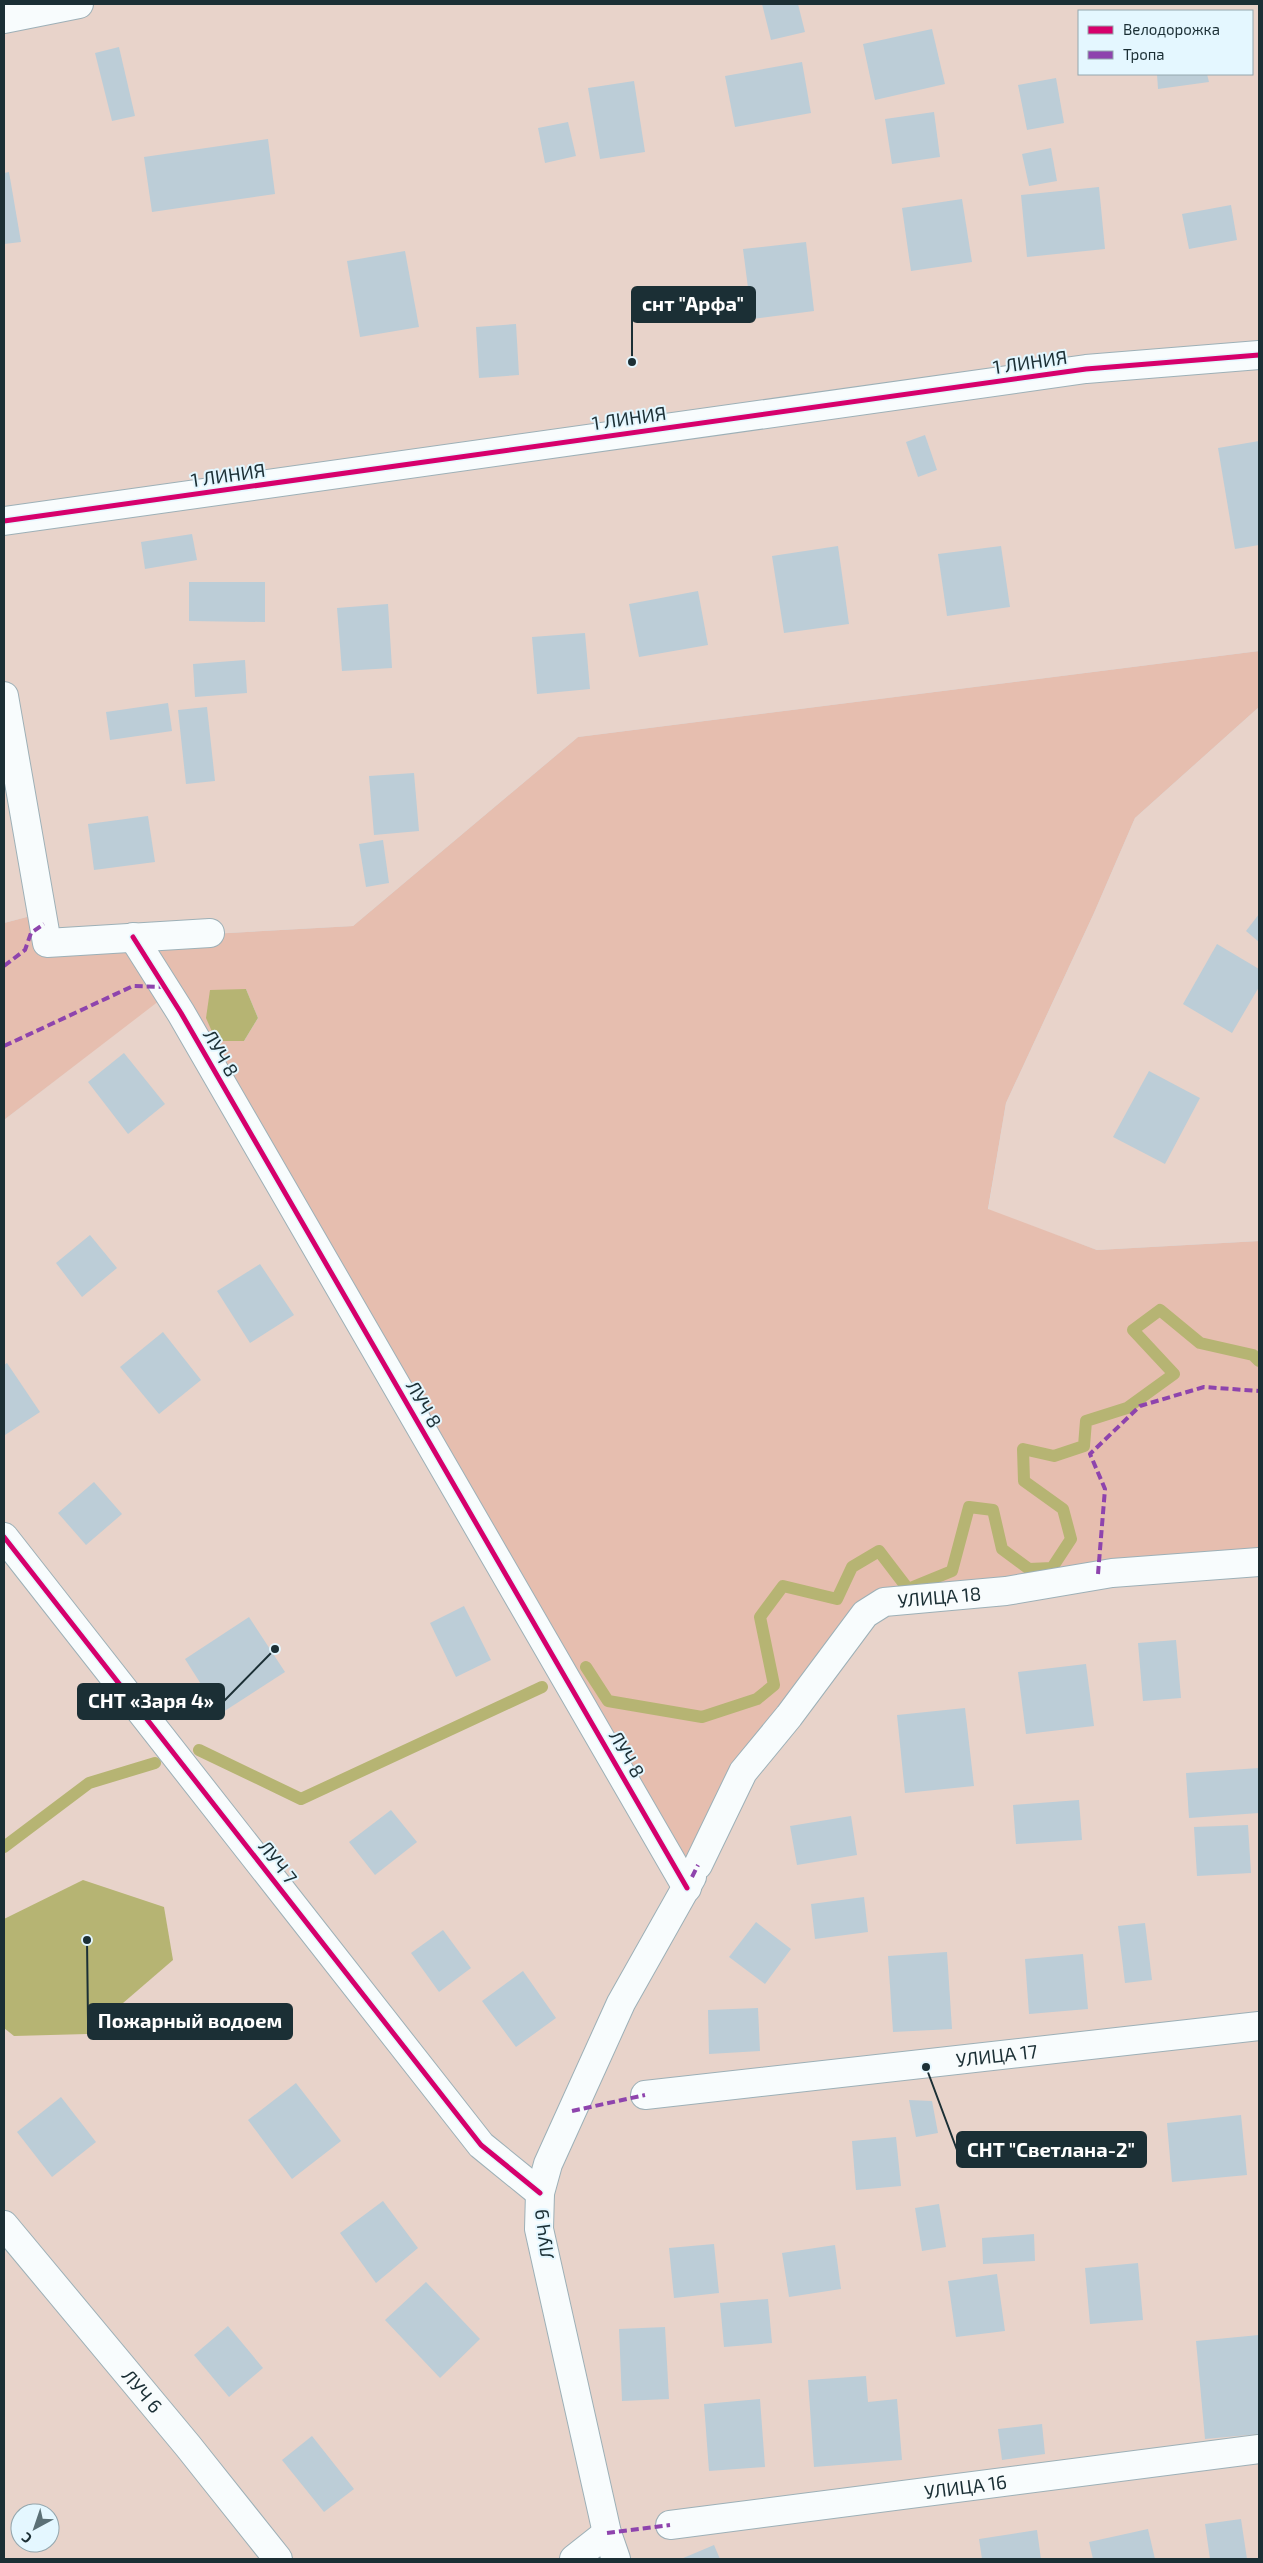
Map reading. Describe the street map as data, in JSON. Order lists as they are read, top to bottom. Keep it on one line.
{"streets":{"street":["1 ЛИНИЯ","ЛУЧ 8","УЛИЦА 18","ЛУЧ 7","УЛИЦА 17","ЛУЧ 9","ЛУЧ 6","УЛИЦА 16"]},"crossings":[["ЛУЧ 8","УЛИЦА 18"],["ЛУЧ 8","ЛУЧ 9"],["УЛИЦА 18","ЛУЧ 9"],["ЛУЧ 7","ЛУЧ 9"]],"places":["снт \"Арфа\"","СНТ «Заря 4»","Пожарный водоем","СНТ \"Светлана-2\""],"legend":["Велодорожка","Тропа"],"north":"bottom left"}
